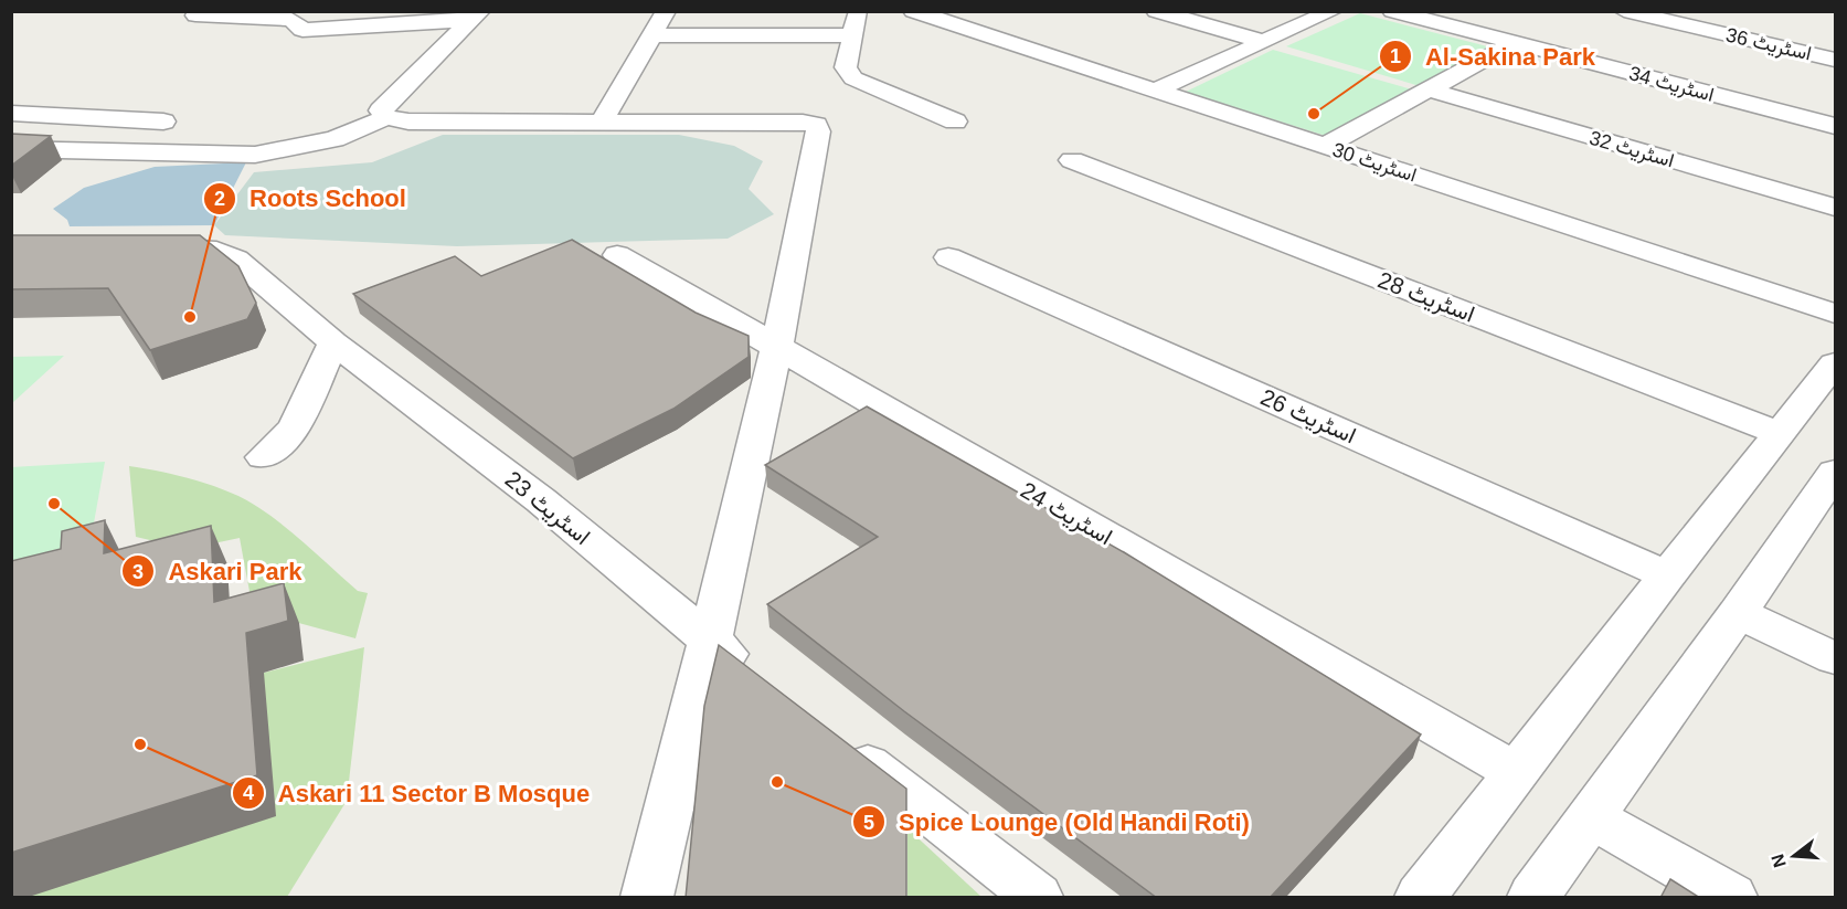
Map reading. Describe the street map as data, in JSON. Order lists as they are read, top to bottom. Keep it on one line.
{"streets":{"street":["اسٹریٹ 36","اسٹریٹ 34","اسٹریٹ 32","اسٹریٹ 30","اسٹریٹ 28","اسٹریٹ 26","اسٹریٹ 23","اسٹریٹ 24"]},"places":["Al-Sakina Park","Roots School","Askari Park","Askari 11 Sector B Mosque","Spice Lounge (Old Handi Roti)"],"north":"left"}
